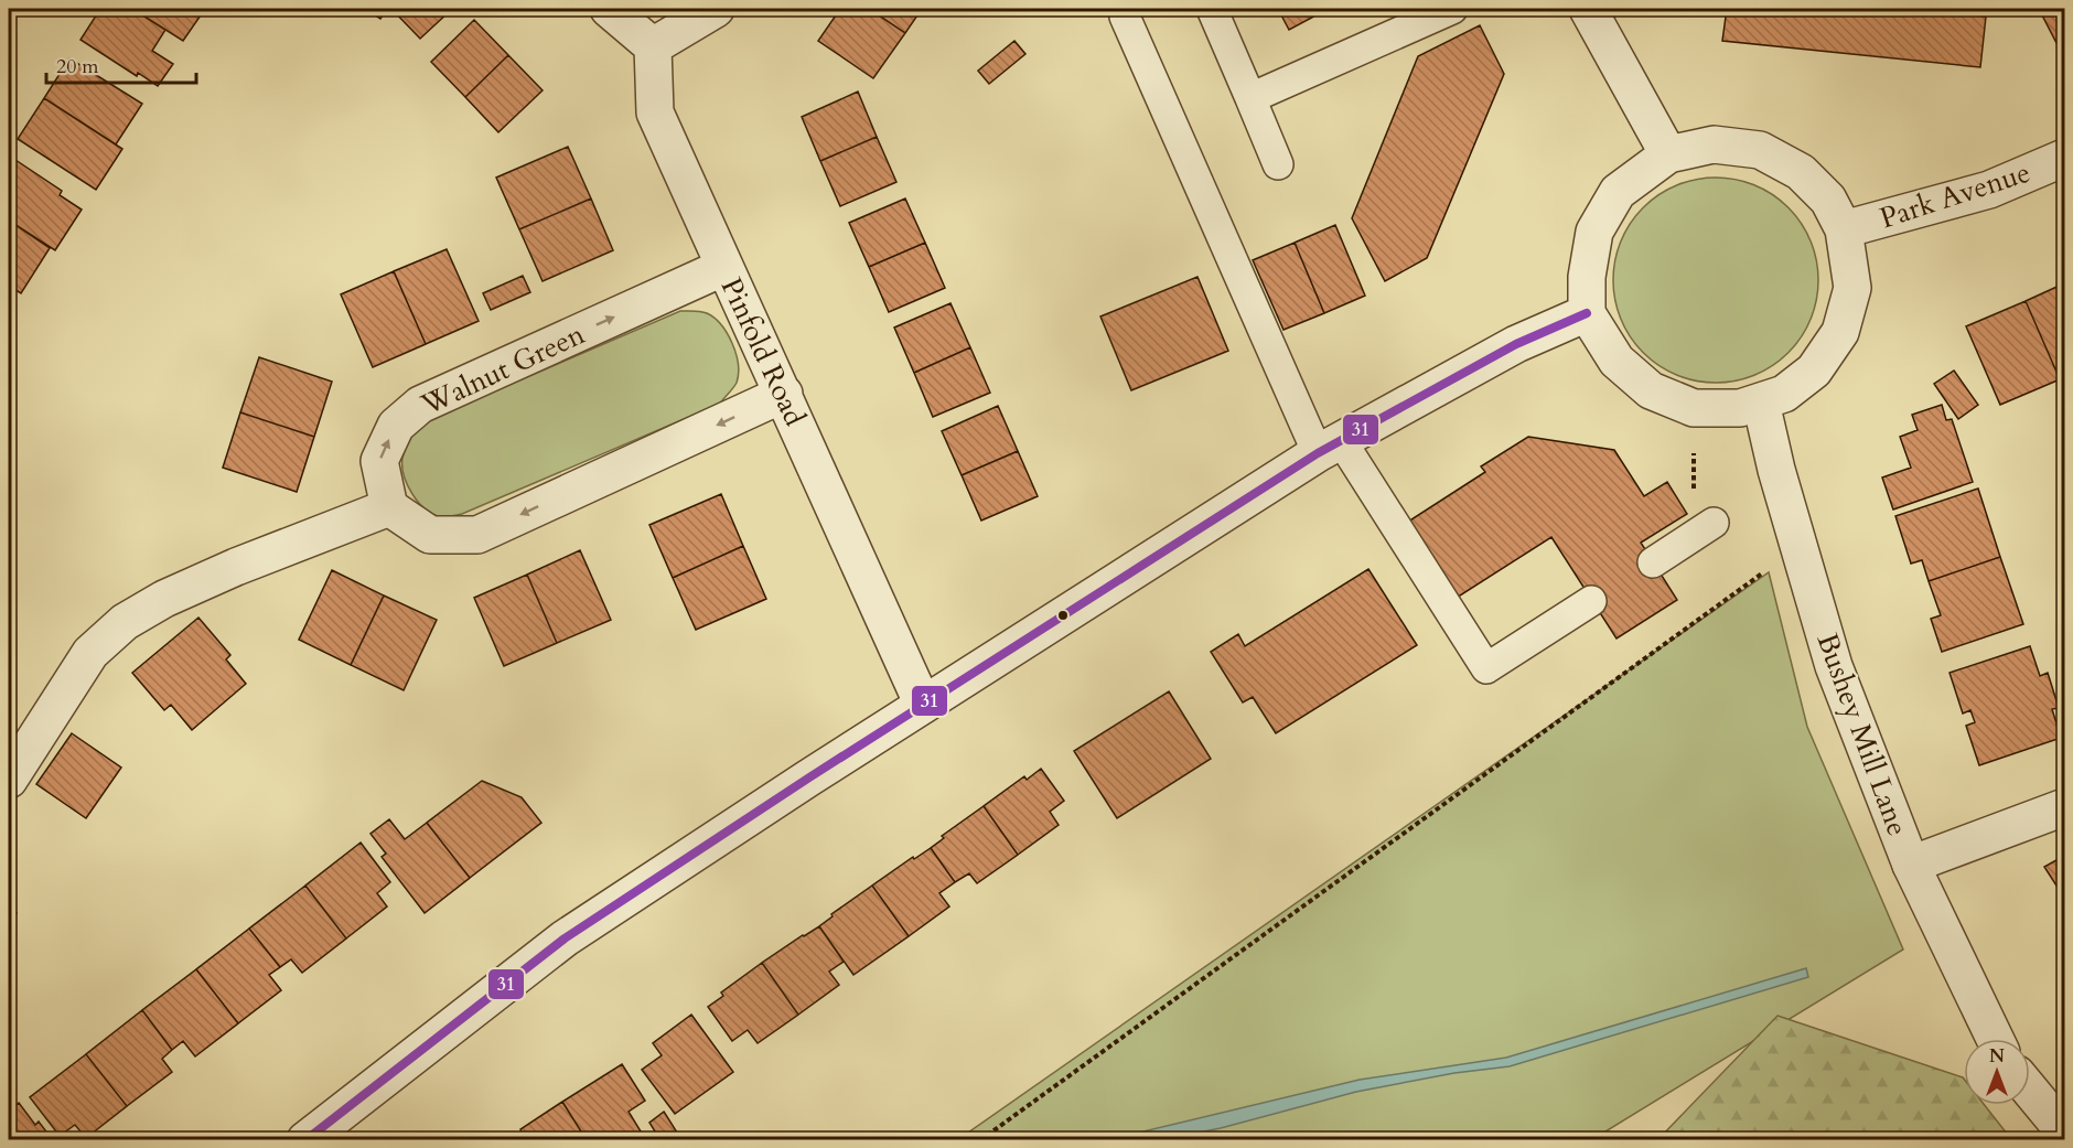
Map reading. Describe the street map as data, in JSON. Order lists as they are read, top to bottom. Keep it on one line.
{"streets":{"street":["Park Avenue","Pinfold Road","Walnut Green","Bushey Mill Lane"]},"crossings":[["Pinfold Road","Walnut Green"]],"one_way":["Walnut Green"],"lines":["transit line 31"],"scale_bar":"20 m","north":"top"}
